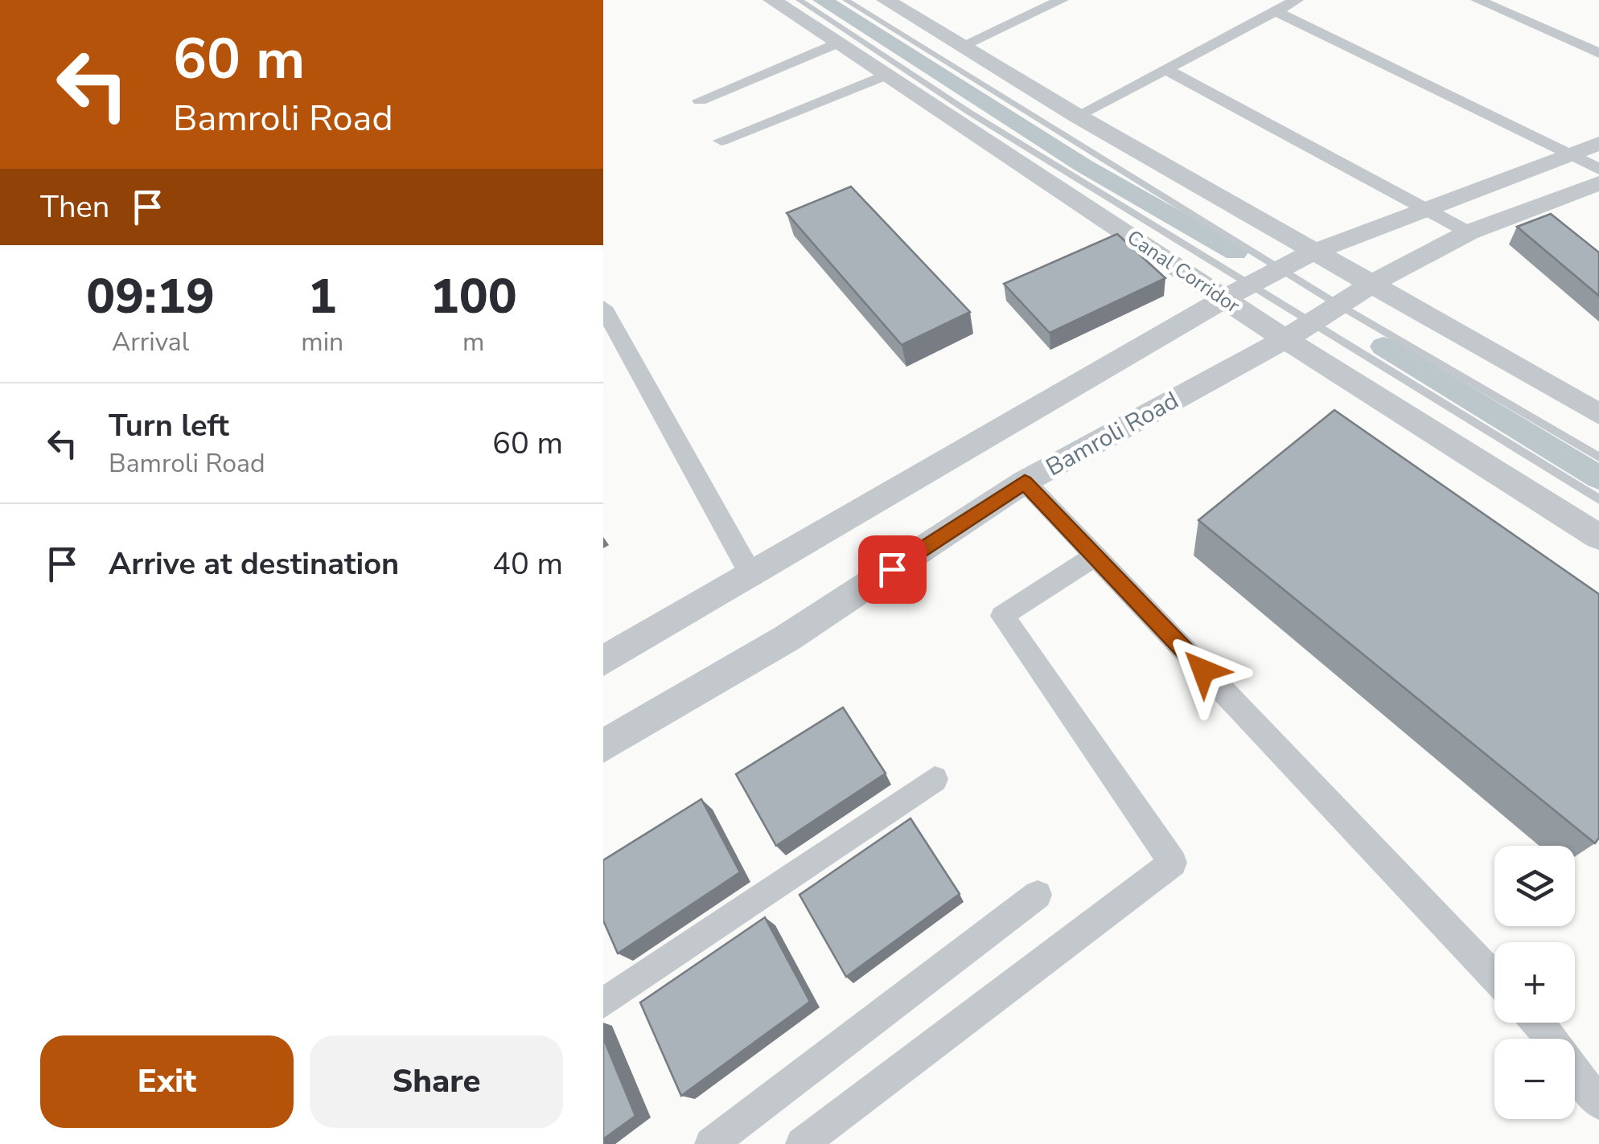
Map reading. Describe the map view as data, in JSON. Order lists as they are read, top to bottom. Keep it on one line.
{"streets":{"street":["Canal Corridor","Bamroli Road"]},"crossings":[["Canal Corridor","Bamroli Road"]],"page":{"turn":["60 m","Bamroli Road"],"then":"Then","eta":["09:19","Arrival","1","min","100","m"],"list":[{"name":"Turn left","note":"Bamroli Road","value":"60 m"},{"name":"Arrive at destination","value":"40 m"}],"map_buttons":["+","−"],"buttons":["Exit","Share"]}}
